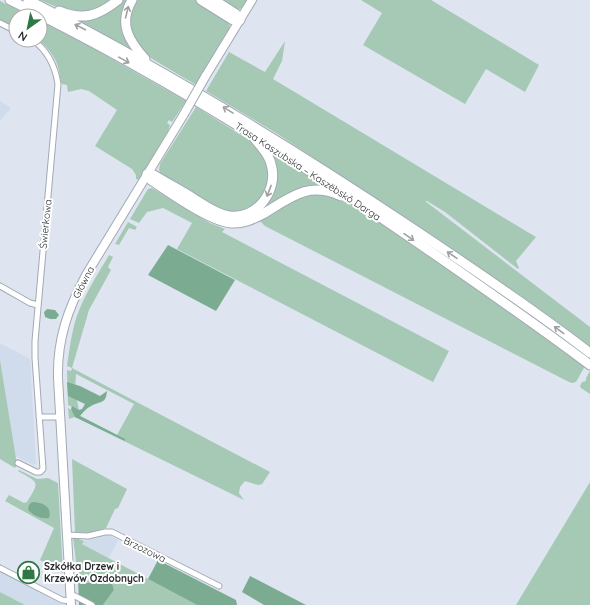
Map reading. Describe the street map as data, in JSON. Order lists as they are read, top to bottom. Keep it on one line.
{"streets":{"highway":["Trasa Kaszubska – Kaszëbskô Darga"],"main road":["Główna"],"street":["Świerkowa","Brzozowa"]},"crossings":[["Główna","Brzozowa"]],"places":{"shop":["Szkółka Drzew i Krzewów Ozdobnych"]},"north":"bottom left"}
